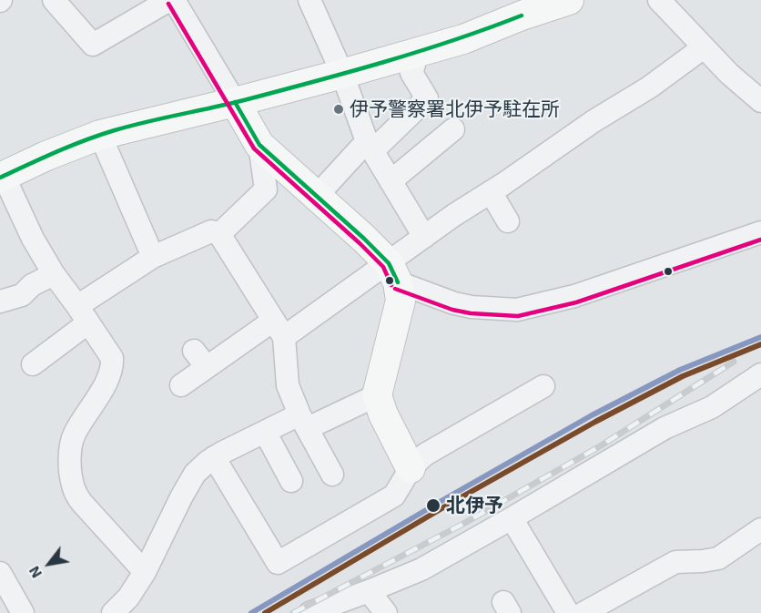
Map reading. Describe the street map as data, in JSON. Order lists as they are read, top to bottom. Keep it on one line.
{"places":["伊予警察署北伊予駐在所","北伊予"],"north":"bottom left"}
